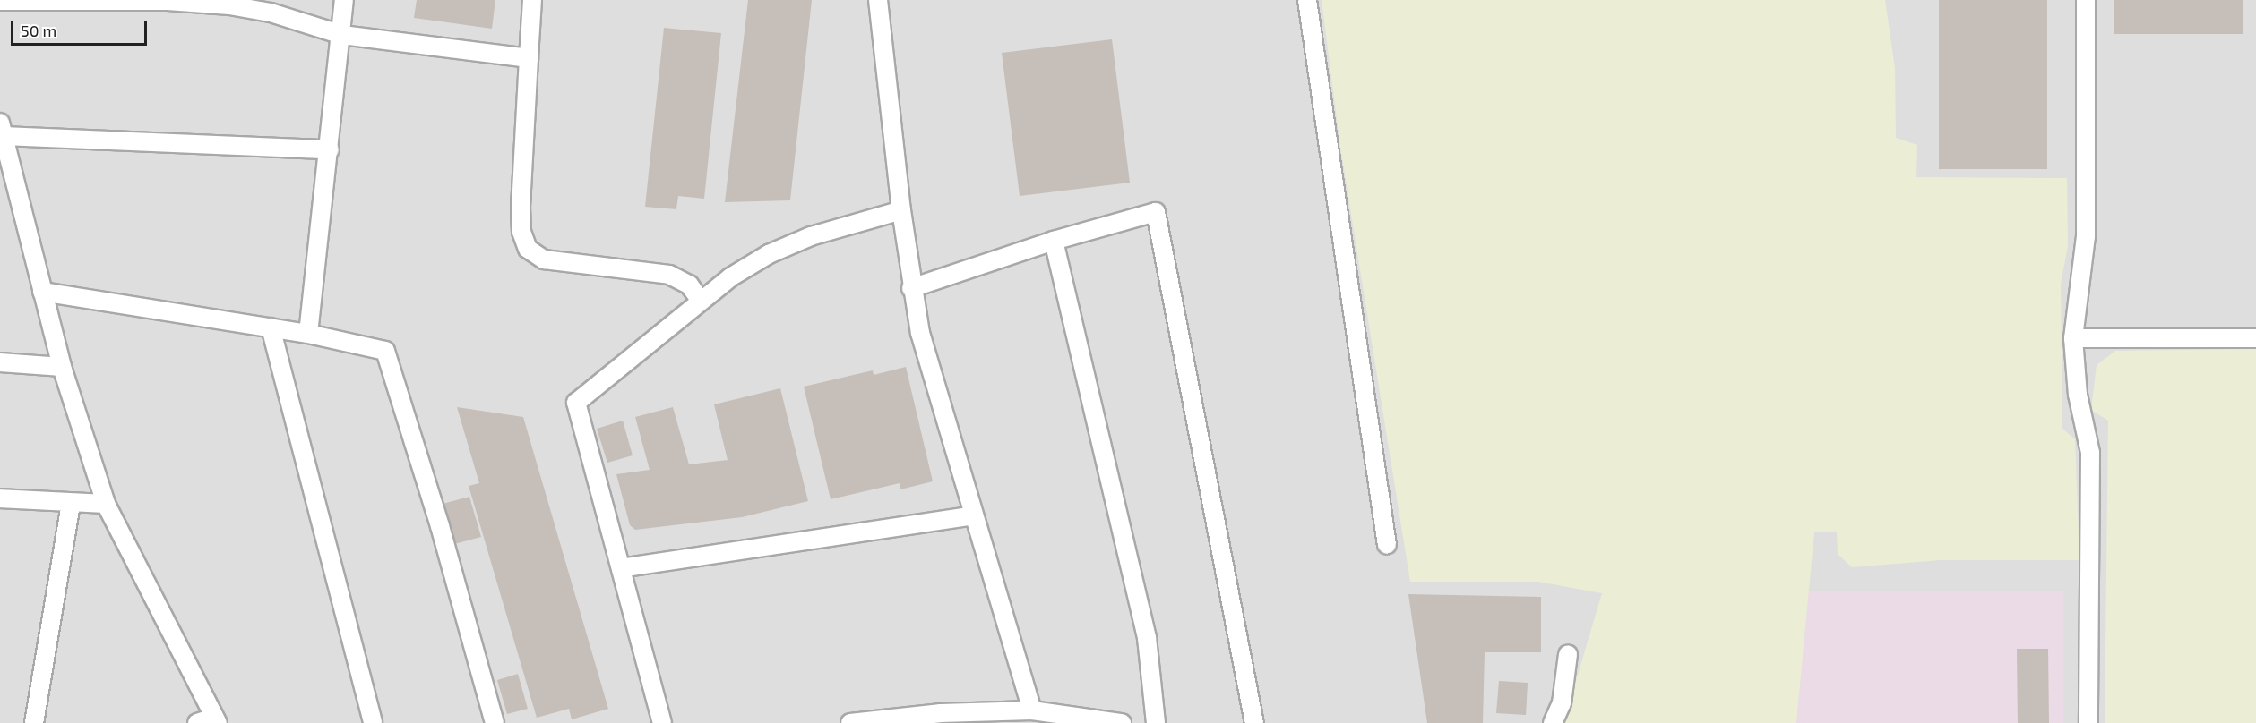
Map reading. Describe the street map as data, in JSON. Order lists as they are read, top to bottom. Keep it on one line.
{"scale_bar":"50 m"}
